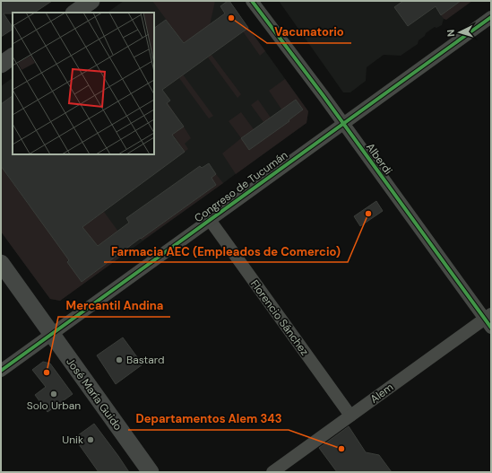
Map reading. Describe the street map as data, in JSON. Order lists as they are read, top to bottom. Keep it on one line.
{"streets":{"main road":["José María Guido"],"street":["Alberdi","Congreso de Tucumán","Florencio Sánchez","Alem"]},"crossings":[["Alberdi","Congreso de Tucumán"],["Alberdi","Alem"],["Congreso de Tucumán","Florencio Sánchez"],["Congreso de Tucumán","José María Guido"],["Florencio Sánchez","Alem"]],"places":["Vacunatorio","Farmacia AEC (Empleados de Comercio)","Bastard","Mercantil Andina","Solo Urban","Unik","Departamentos Alem 343"],"north":"left"}
